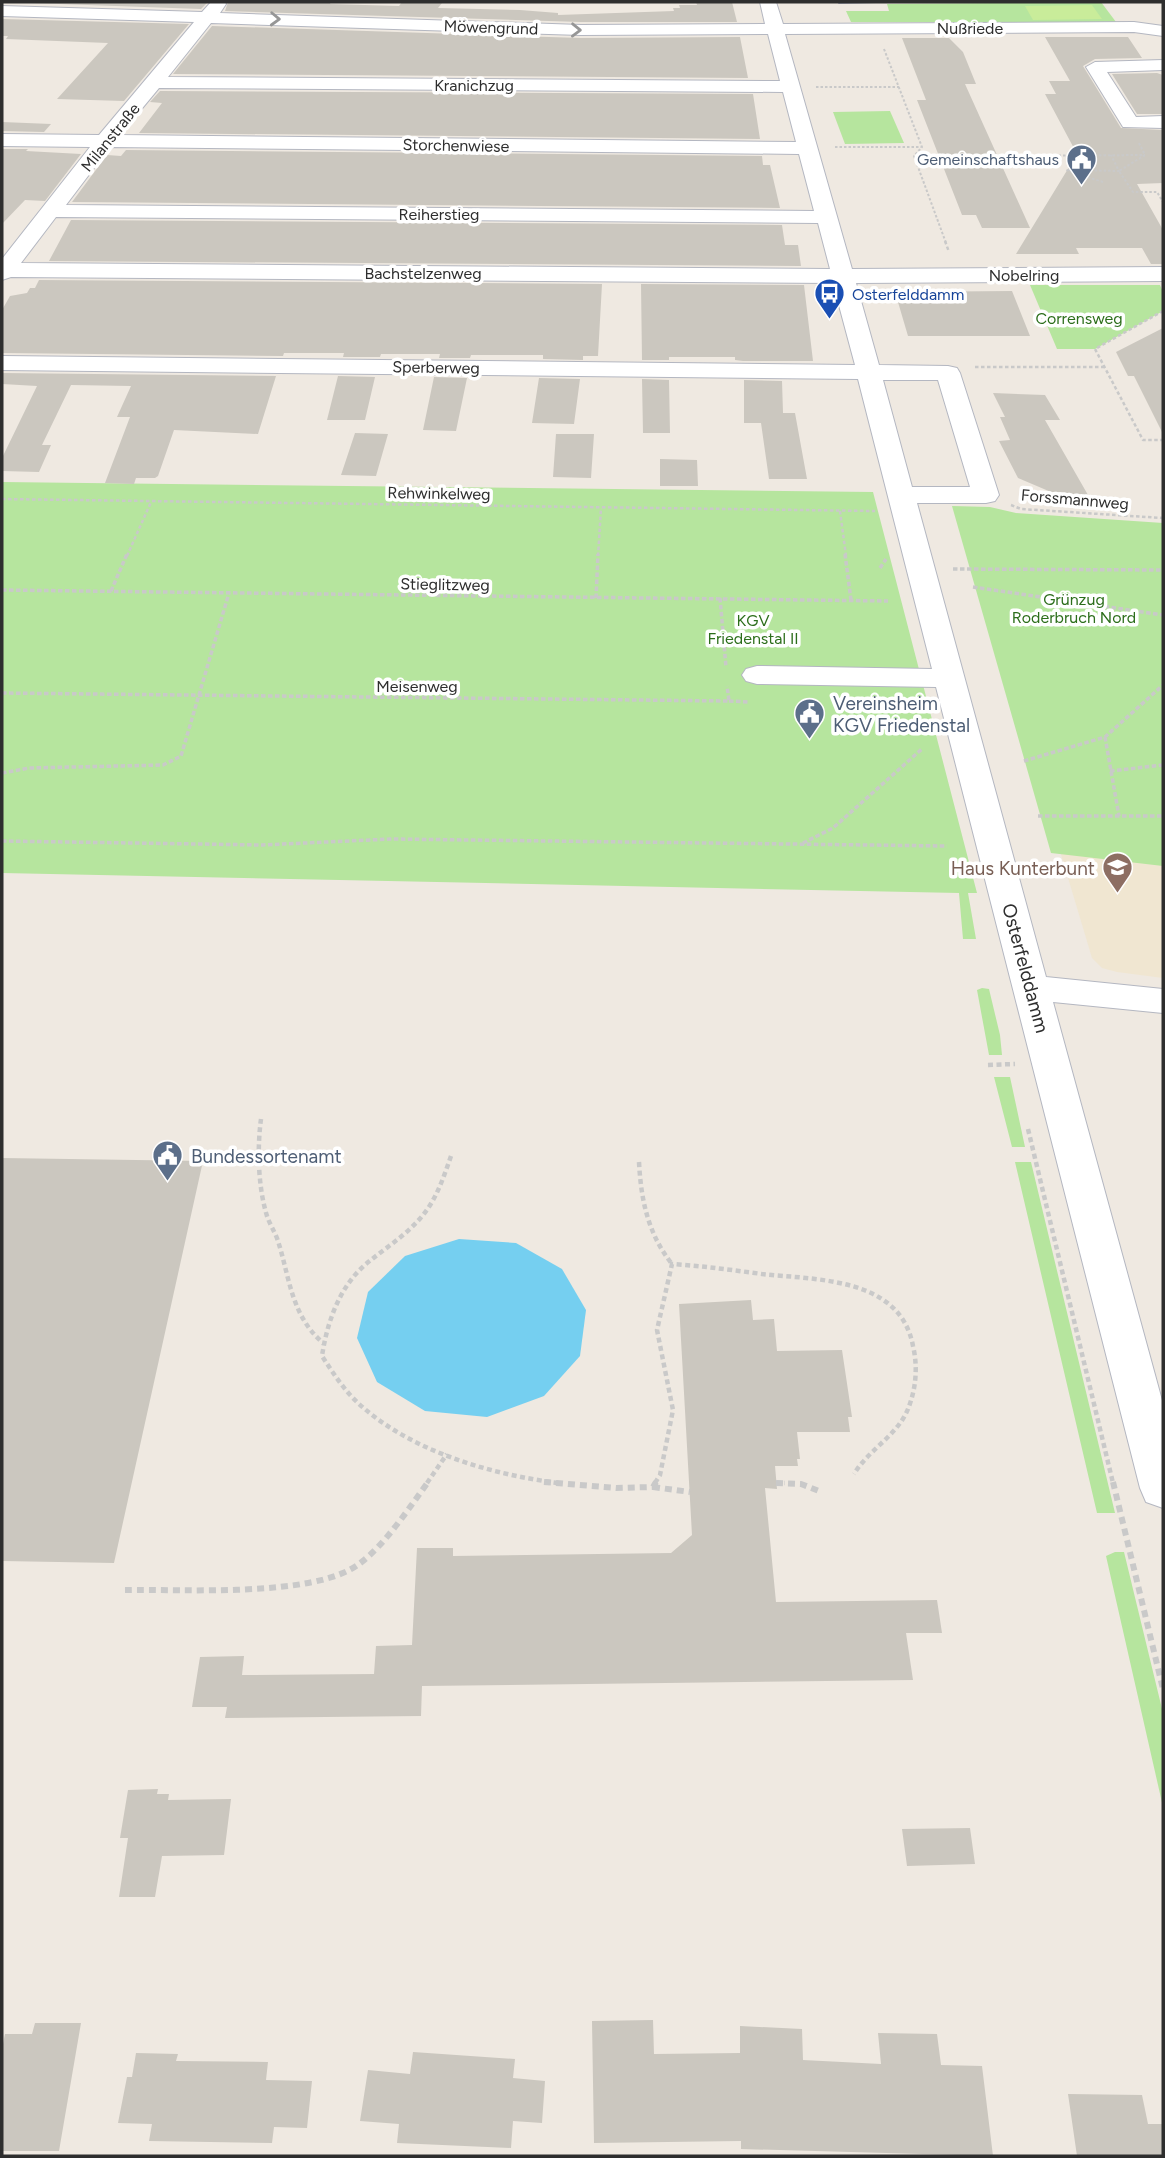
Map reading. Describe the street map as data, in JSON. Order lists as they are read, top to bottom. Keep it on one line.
{"streets":{"street":["Möwengrund","Nußriede","Kranichzug","Milanstraße","Storchenwiese","Reiherstieg","Bachstelzenweg","Nobelring","Sperberweg","Osterfelddamm"],"path":["Rehwinkelweg","Forssmannweg","Stieglitzweg","Meisenweg"]},"crossings":[["Möwengrund","Nußriede"],["Möwengrund","Milanstraße"],["Möwengrund","Osterfelddamm"],["Nußriede","Osterfelddamm"],["Kranichzug","Milanstraße"],["Kranichzug","Osterfelddamm"],["Milanstraße","Storchenwiese"],["Milanstraße","Reiherstieg"],["Milanstraße","Bachstelzenweg"],["Storchenwiese","Osterfelddamm"],["Reiherstieg","Osterfelddamm"],["Bachstelzenweg","Nobelring"],["Bachstelzenweg","Osterfelddamm"],["Nobelring","Osterfelddamm"],["Sperberweg","Osterfelddamm"],["Stieglitzweg","Meisenweg"]],"one_way":["Möwengrund"],"parks":["Corrensweg","Grünzug Roderbruch Nord","KGV Friedenstal II"],"places":{"public building":["Gemeinschaftshaus","Vereinsheim KGV Friedenstal","Bundessortenamt"],"bus stop":["Osterfelddamm"],"school or university":["Haus Kunterbunt"]}}
